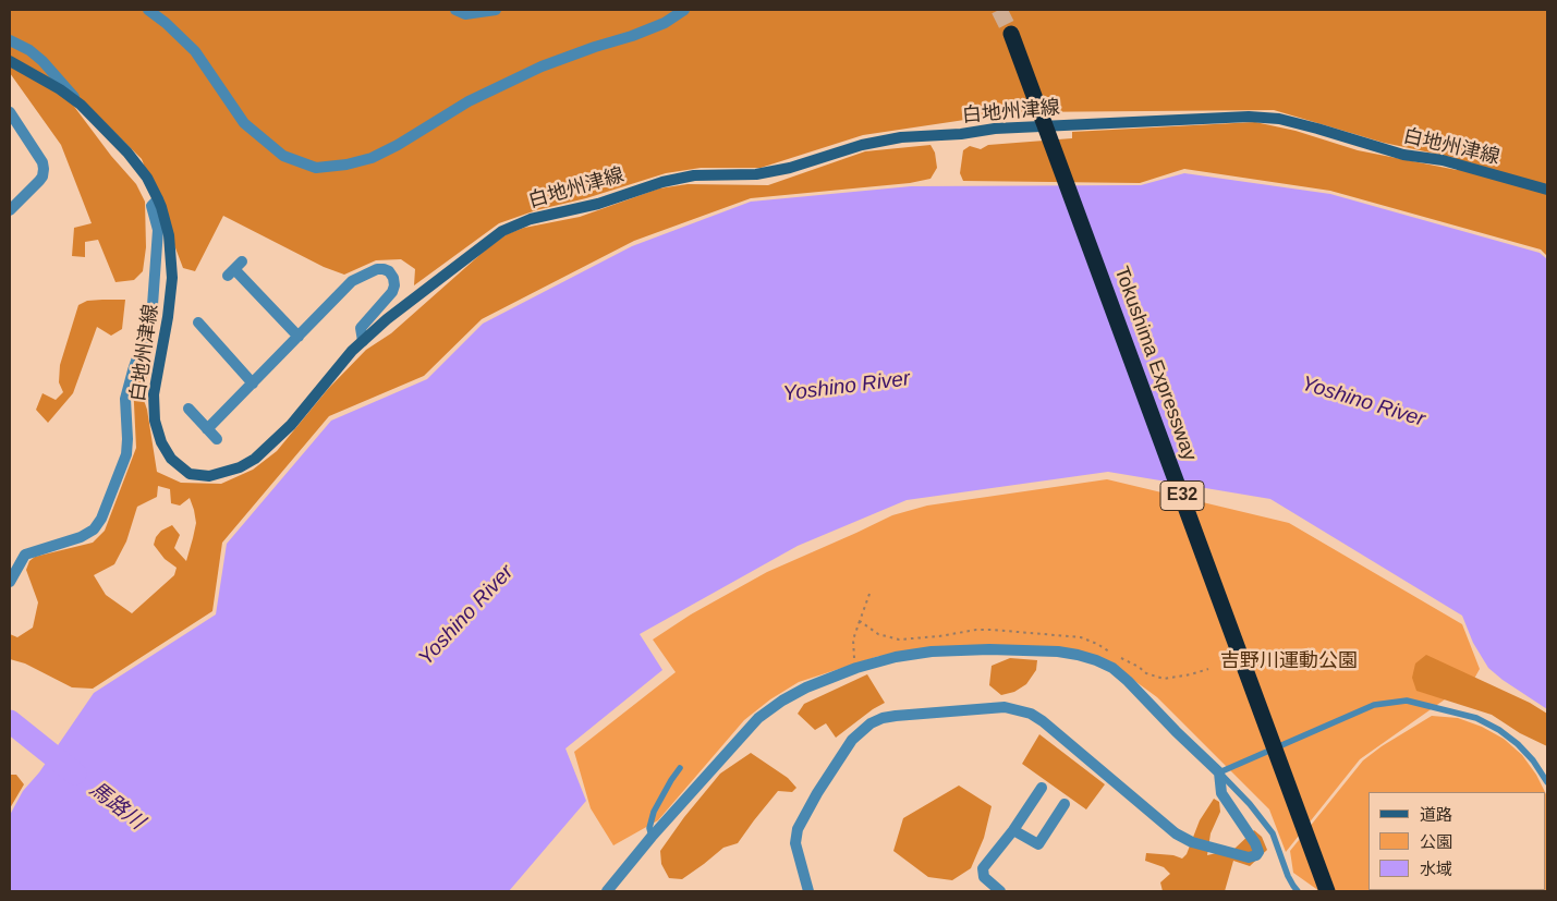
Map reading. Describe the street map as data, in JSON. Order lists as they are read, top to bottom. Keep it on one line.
{"streets":{"highway":["Tokushima Expressway","E32"],"main road":["白地州津線"]},"water":["Yoshino River","馬路川"],"parks":["吉野川運動公園"],"legend":["道路","公園","水域"]}
